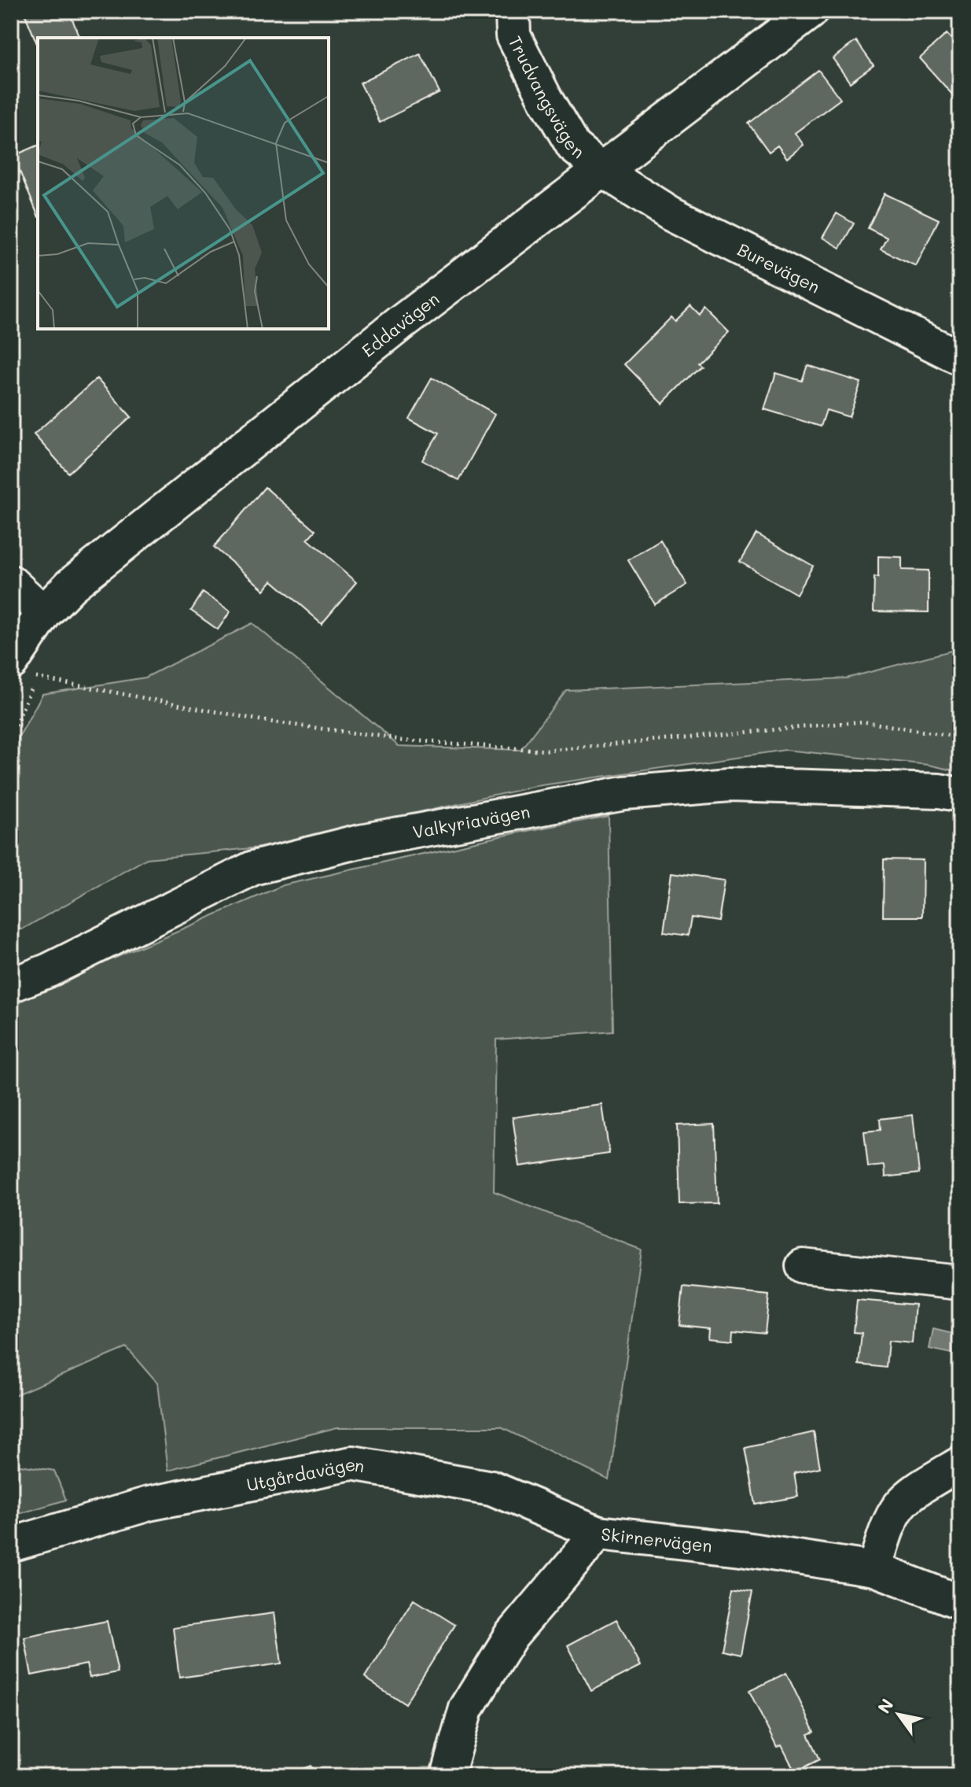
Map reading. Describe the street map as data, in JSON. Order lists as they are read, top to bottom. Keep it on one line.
{"streets":{"street":["Trudvangsvägen","Burevägen","Eddavägen","Valkyriavägen","Utgårdavägen","Skirnervägen"]},"crossings":[["Trudvangsvägen","Burevägen"],["Trudvangsvägen","Eddavägen"],["Burevägen","Eddavägen"],["Utgårdavägen","Skirnervägen"]],"north":"top left"}
